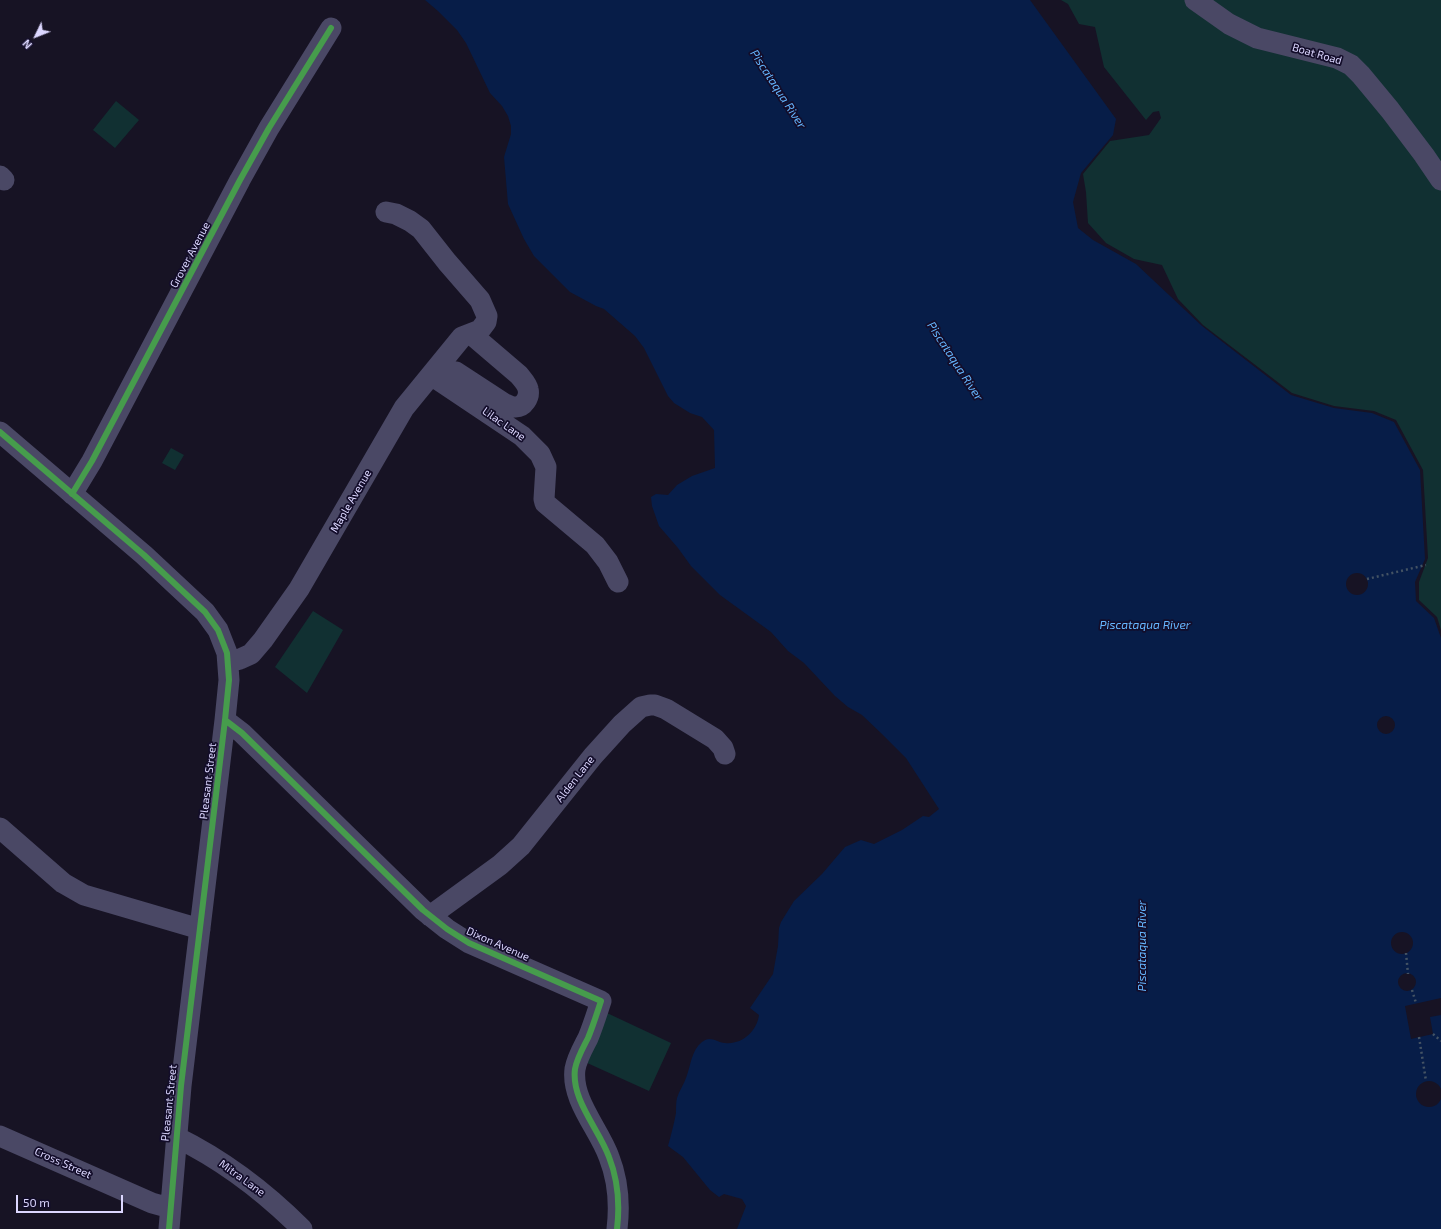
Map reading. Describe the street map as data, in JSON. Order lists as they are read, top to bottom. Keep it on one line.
{"streets":{"street":["Boat Road","Grover Avenue","Lilac Lane","Maple Avenue","Alden Lane","Pleasant Street","Dixon Avenue","Cross Street","Mitra Lane"]},"crossings":[["Grover Avenue","Pleasant Street"],["Lilac Lane","Maple Avenue"],["Maple Avenue","Pleasant Street"],["Alden Lane","Dixon Avenue"],["Pleasant Street","Dixon Avenue"],["Pleasant Street","Cross Street"],["Pleasant Street","Mitra Lane"]],"water":["Piscataqua River"],"scale_bar":"50 m","north":"bottom left"}
